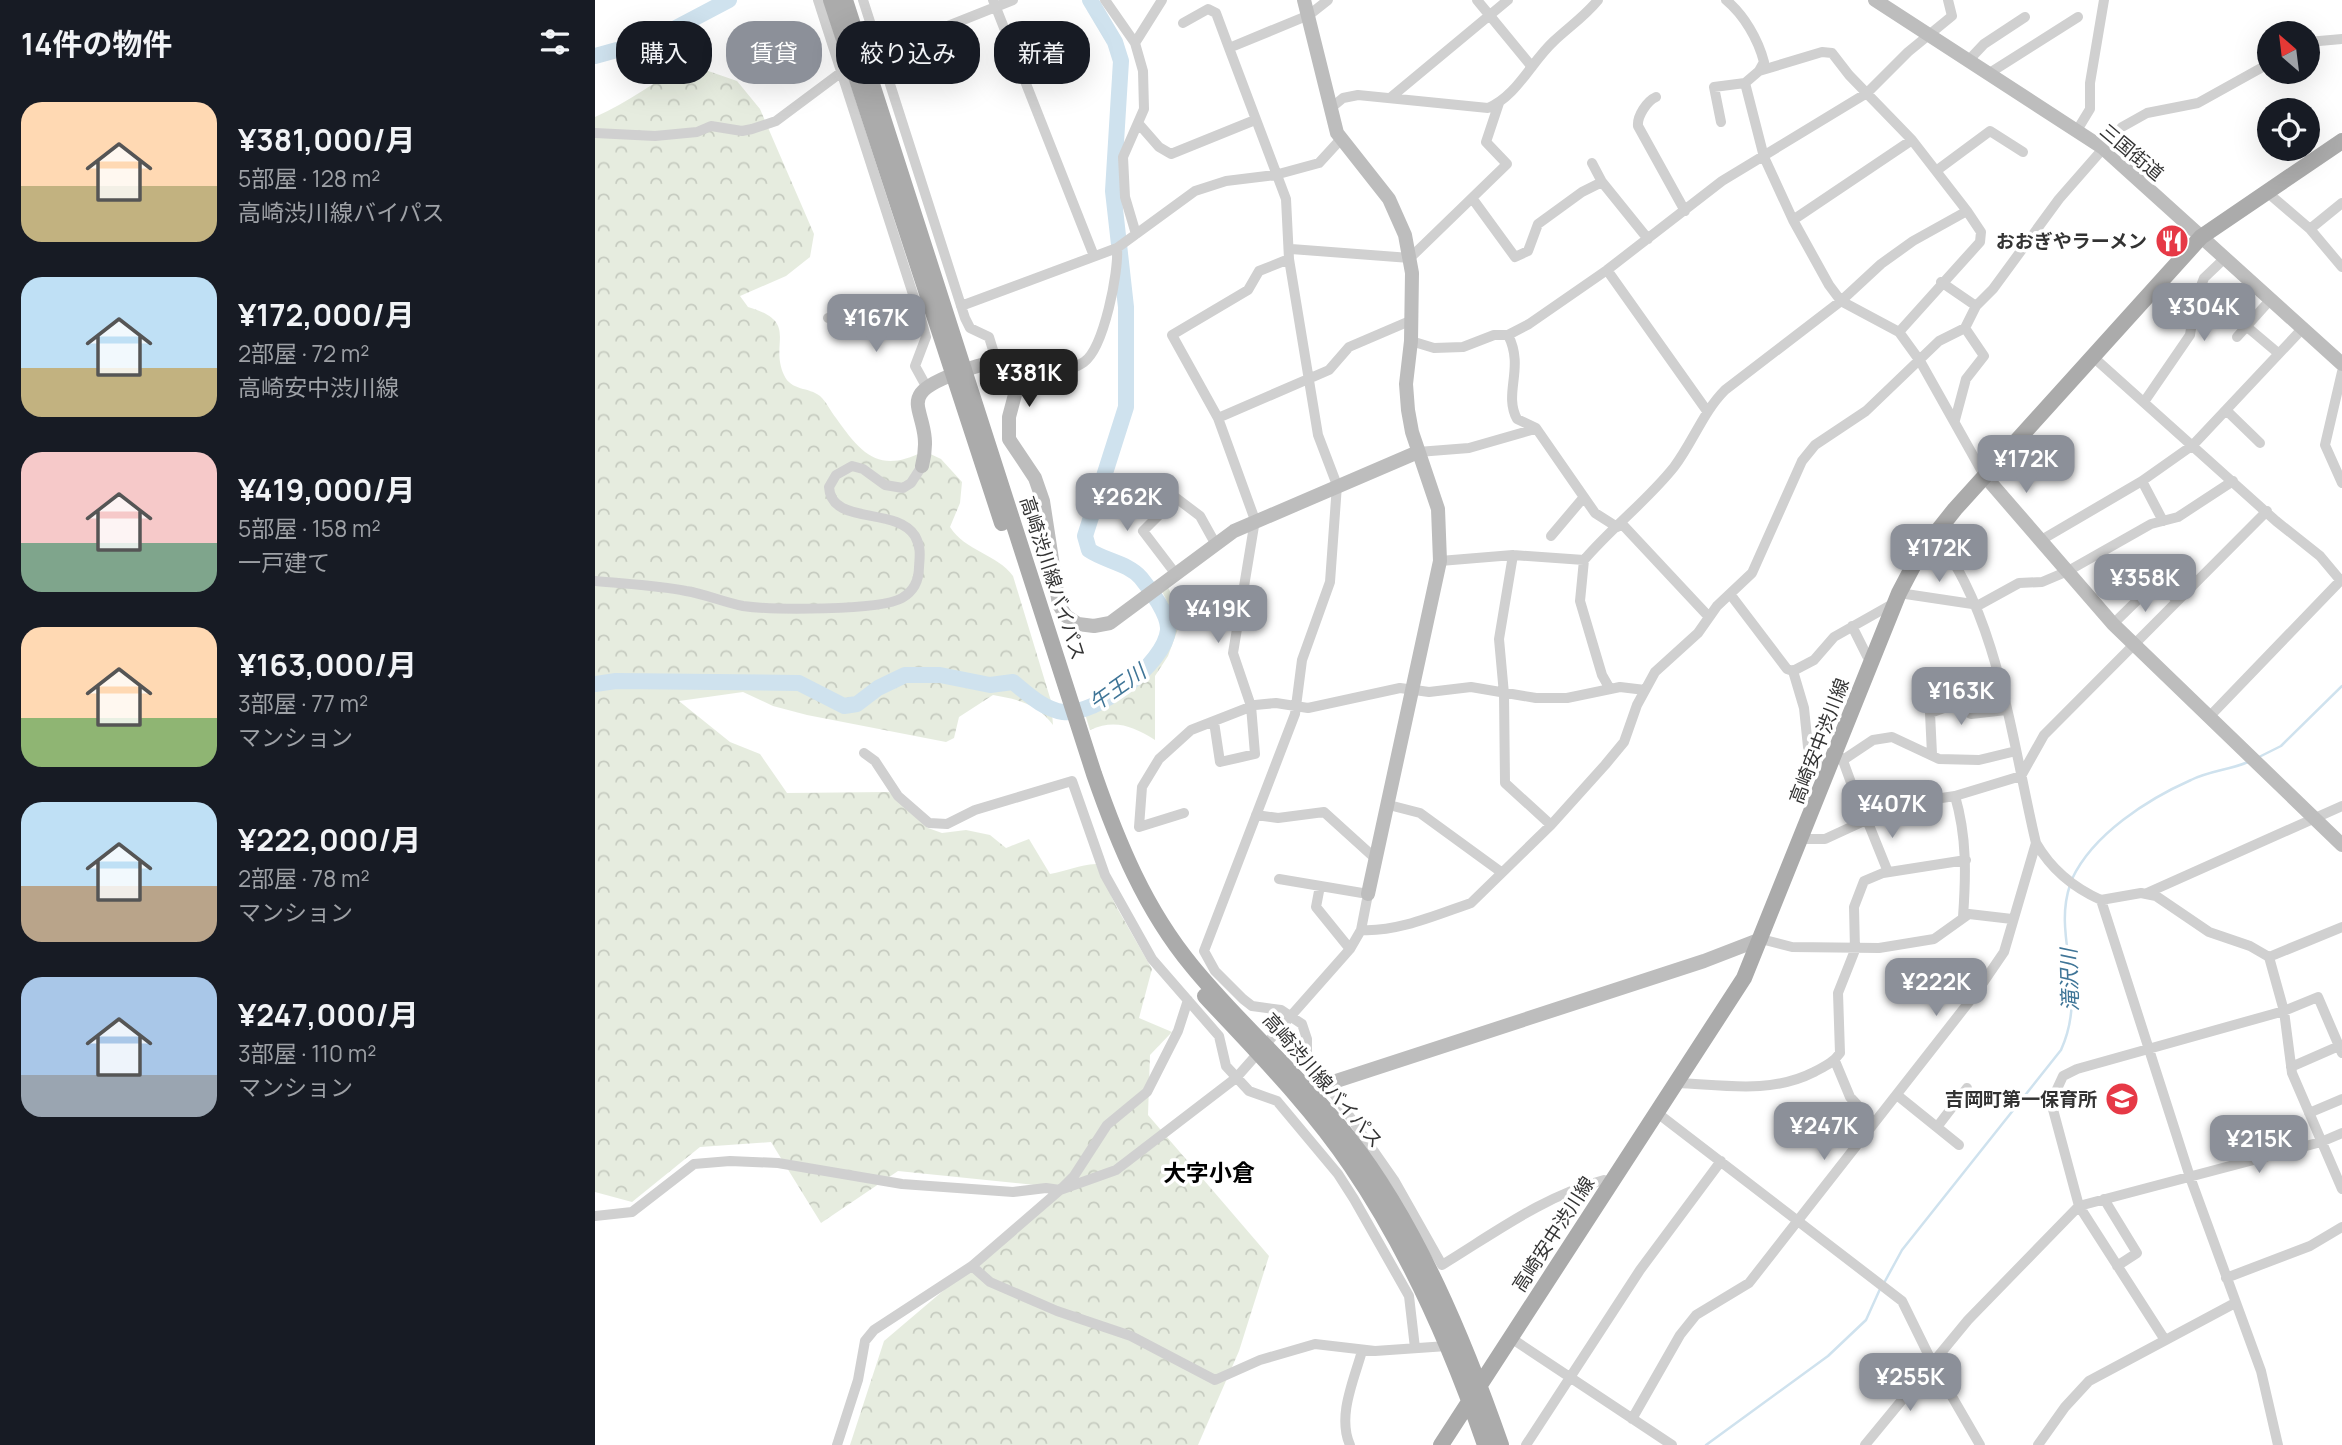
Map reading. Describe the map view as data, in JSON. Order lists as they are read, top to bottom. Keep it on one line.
{"streets":{"main road":["高崎渋川線バイパス","高崎安中渋川線"],"street":["三国街道"]},"crossings":[["三国街道","高崎安中渋川線"],["高崎渋川線バイパス","高崎安中渋川線"]],"districts":["大字小倉"],"water":["午王川","滝沢川"],"places":{"restaurant":["おおぎやラーメン"],"school or university":["吉岡町第一保育所"]},"north":"top left","page":{"heading":"14件の物件","chip":["購入","賃貸","絞り込み","新着"],"list":[{"name":"¥381,000/月","note":"5部屋 · 128 m² · 高崎渋川線バイパス"},{"name":"¥172,000/月","note":"2部屋 · 72 m² · 高崎安中渋川線"},{"name":"¥419,000/月","note":"5部屋 · 158 m² · 一戸建て"},{"name":"¥163,000/月","note":"3部屋 · 77 m² · マンション"},{"name":"¥222,000/月","note":"2部屋 · 78 m² · マンション"},{"name":"¥247,000/月","note":"3部屋 · 110 m² · マンション"}],"price":["¥304K","¥167K","¥381K","¥172K","¥262K","¥172K","¥358K","¥419K","¥163K","¥407K","¥222K","¥247K","¥215K","¥255K"]}}
